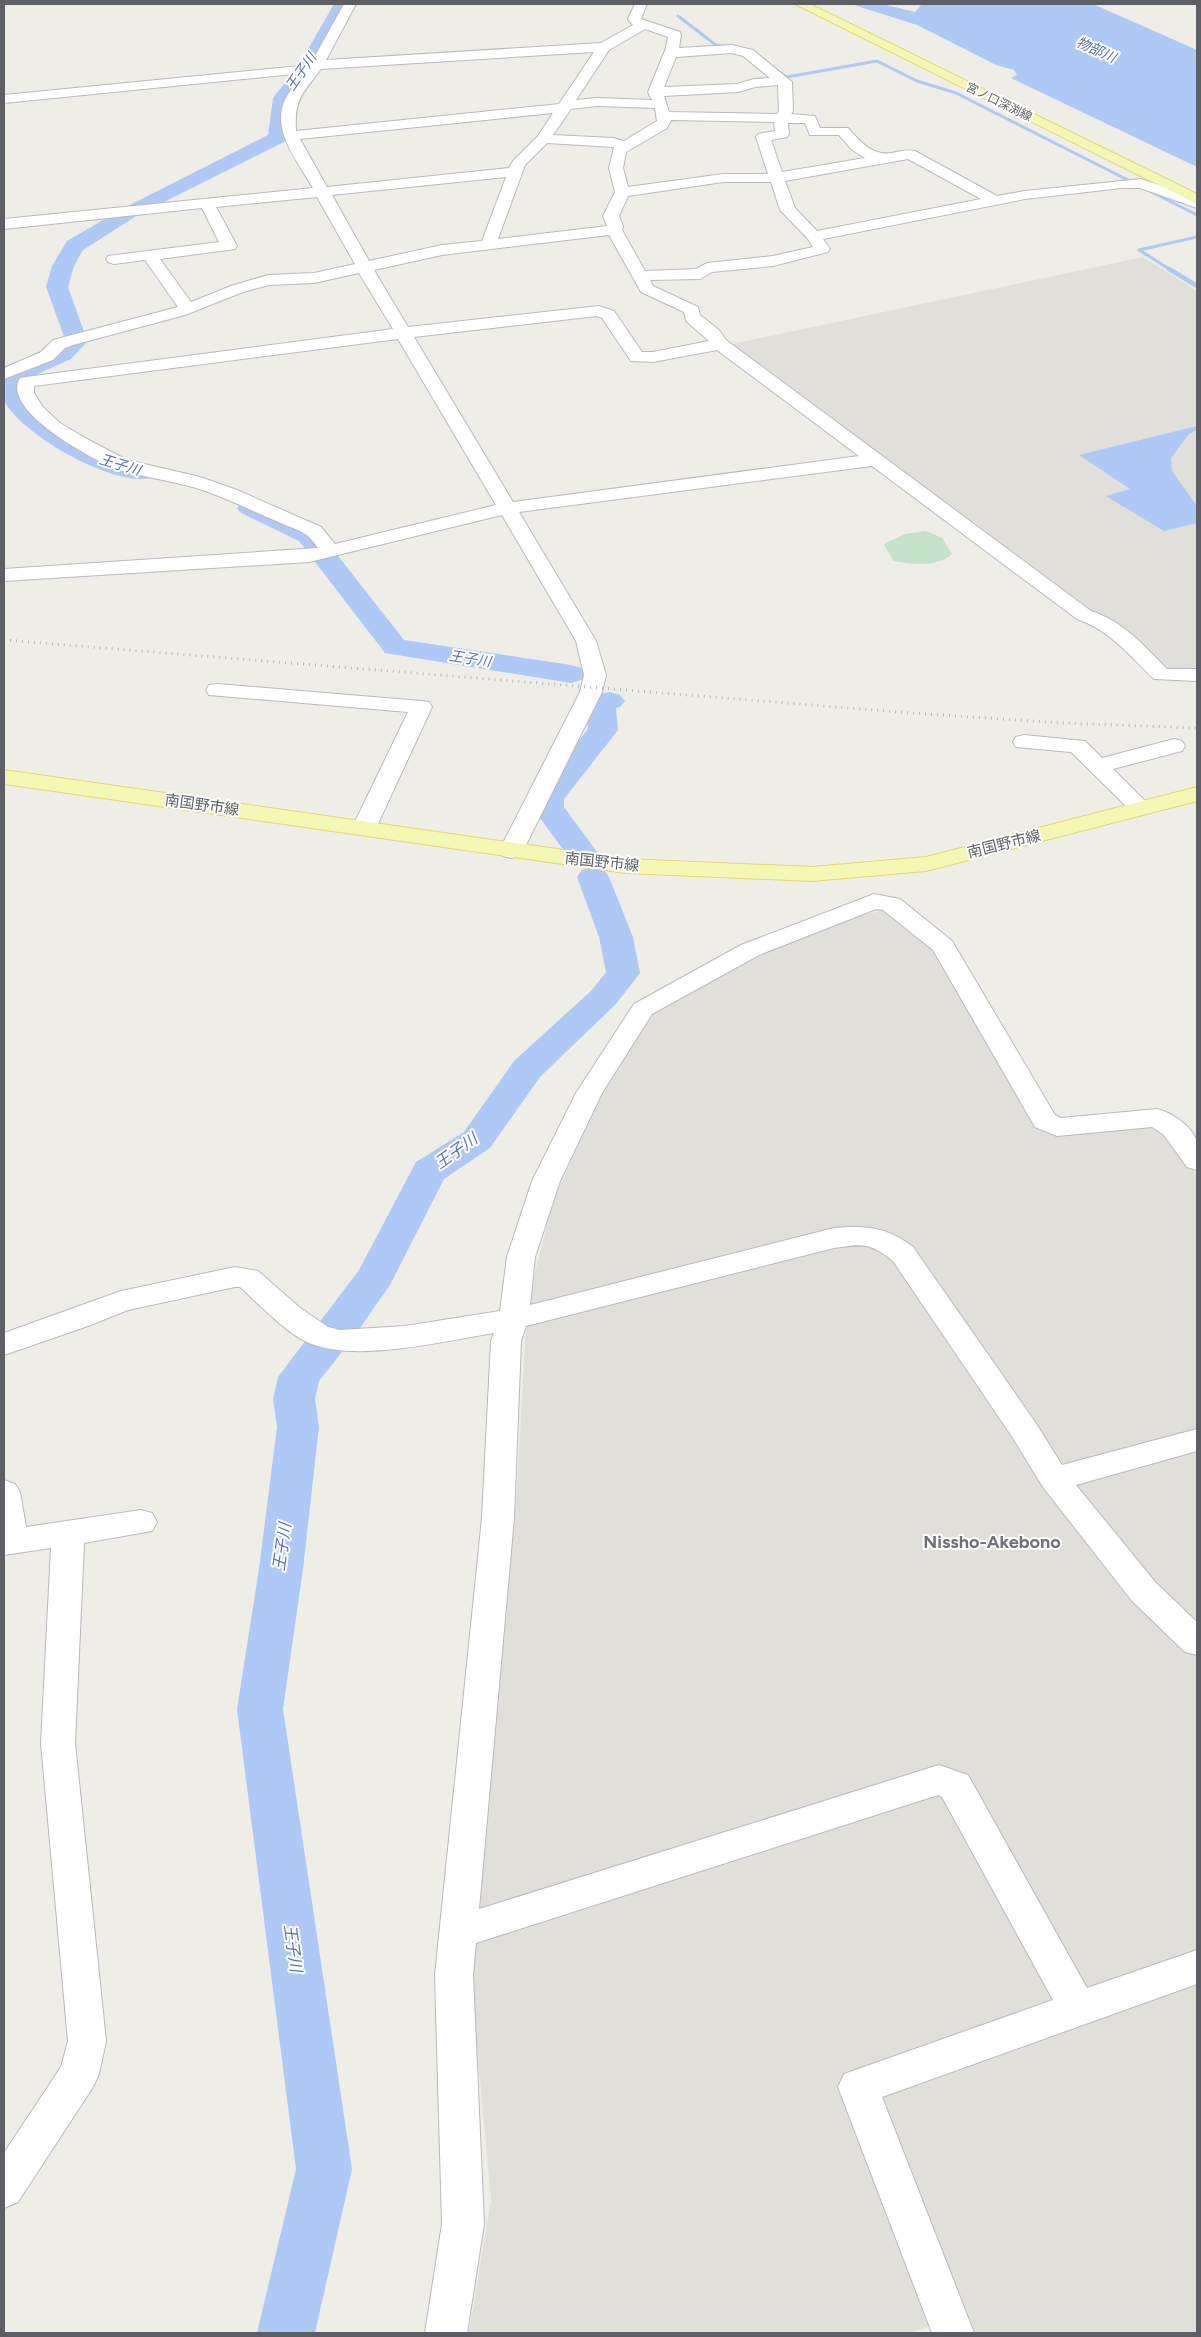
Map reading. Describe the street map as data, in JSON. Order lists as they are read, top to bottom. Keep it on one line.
{"streets":{"main road":["宮ノ口深渕線","南国野市線"]},"districts":["Nissho-Akebono"],"water":["物部川","王子川"]}
